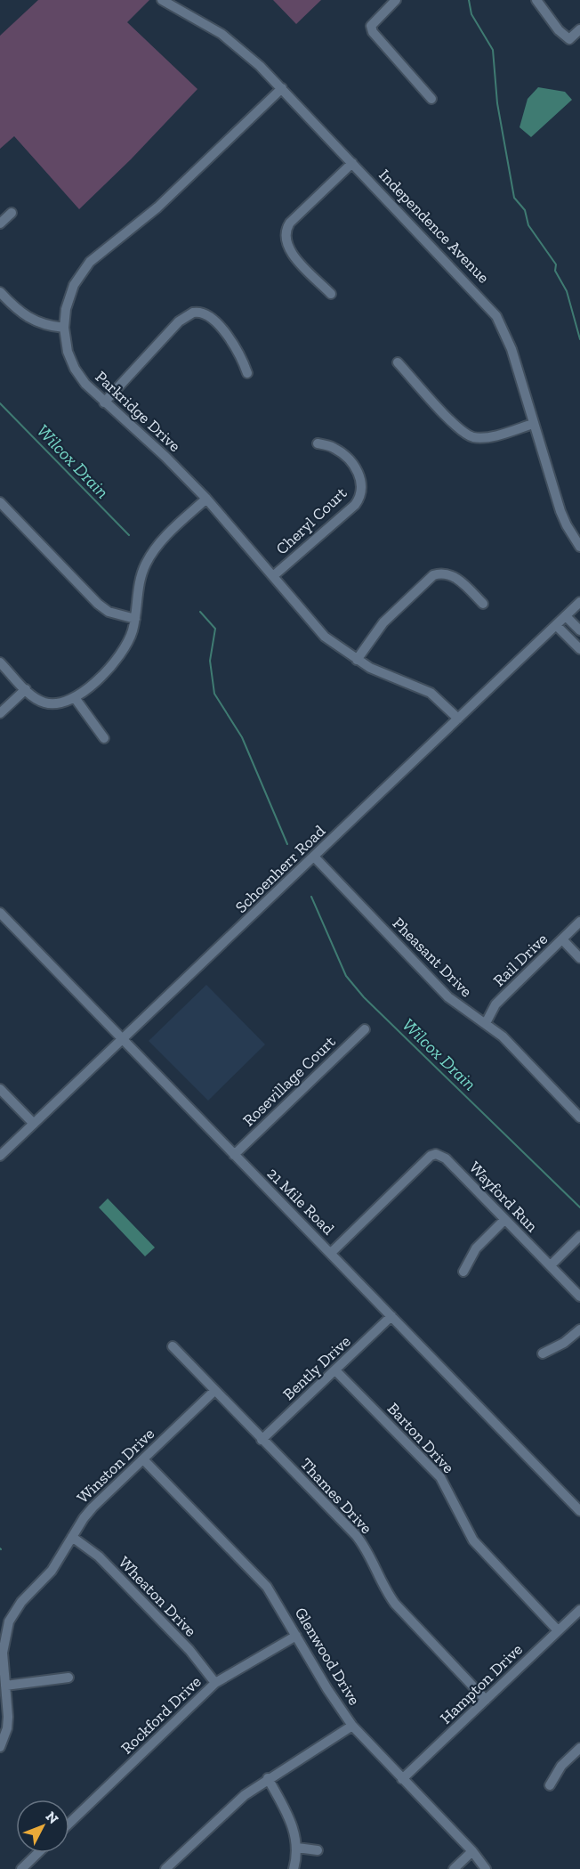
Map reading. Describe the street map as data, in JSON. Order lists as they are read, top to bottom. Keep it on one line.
{"streets":{"street":["Independence Avenue","Parkridge Drive","Cheryl Court","Schoenherr Road","Pheasant Drive","Rail Drive","Rosevillage Court","Wayford Run","21 Mile Road","Bently Drive","Barton Drive","Winston Drive","Thames Drive","Wheaton Drive","Glenwood Drive","Hampton Drive","Rockford Drive"]},"crossings":[["Independence Avenue","Parkridge Drive"],["Parkridge Drive","Cheryl Court"],["Parkridge Drive","Schoenherr Road"],["Schoenherr Road","Pheasant Drive"],["Schoenherr Road","21 Mile Road"],["Pheasant Drive","Rail Drive"],["Rosevillage Court","21 Mile Road"],["Wayford Run","21 Mile Road"],["21 Mile Road","Bently Drive"],["Bently Drive","Barton Drive"],["Bently Drive","Thames Drive"],["Barton Drive","Hampton Drive"],["Winston Drive","Thames Drive"],["Winston Drive","Wheaton Drive"],["Winston Drive","Glenwood Drive"],["Thames Drive","Hampton Drive"],["Wheaton Drive","Rockford Drive"],["Glenwood Drive","Hampton Drive"],["Glenwood Drive","Rockford Drive"]],"water":["Wilcox Drain"],"north":"top right"}
